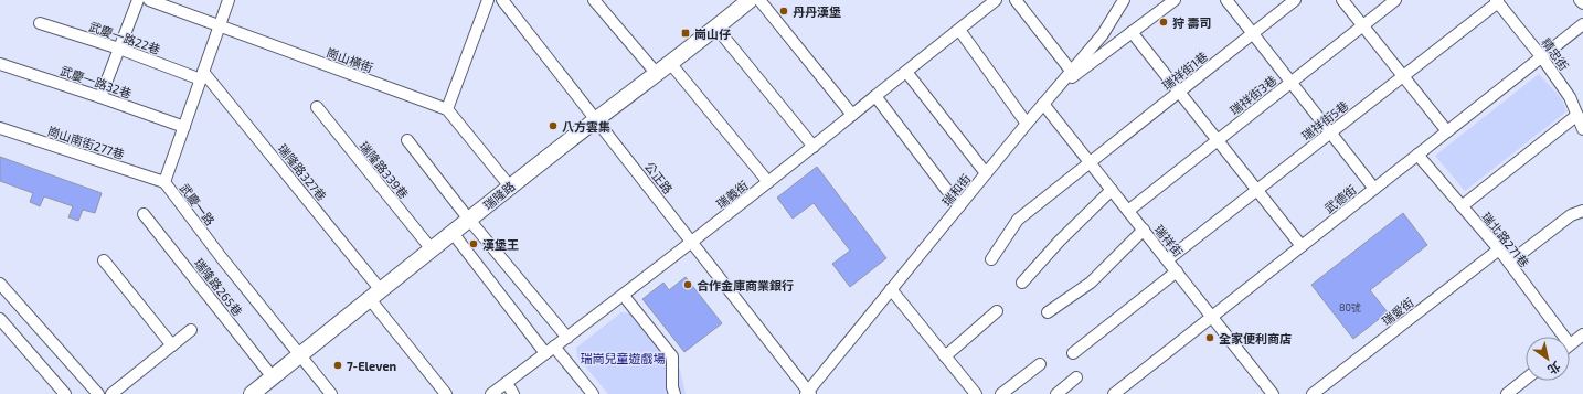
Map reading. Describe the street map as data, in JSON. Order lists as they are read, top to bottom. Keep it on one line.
{"streets":{"street":["武慶一路22巷","精忠街","崗山橫街","瑞祥街1巷","武慶一路32巷","瑞祥街3巷","瑞祥街5巷","崗山南街277巷","瑞隆路339巷","瑞隆路327巷","公正路","瑞和街","瑞義街","瑞隆路","武德街","武慶一路","瑞北路271巷","瑞祥街","瑞隆路265巷","瑞愛街"]},"crossings":[["武慶一路22巷","瑞隆路327巷"],["武慶一路22巷","武慶一路"],["精忠街","瑞祥街5巷"],["精忠街","武德街"],["崗山橫街","武慶一路"],["瑞祥街1巷","瑞祥街"],["武慶一路32巷","武慶一路"],["瑞祥街3巷","瑞祥街"],["瑞祥街5巷","瑞祥街"],["崗山南街277巷","武慶一路"],["瑞隆路339巷","瑞隆路"],["瑞隆路327巷","瑞隆路"],["瑞隆路327巷","武慶一路"],["公正路","瑞和街"],["公正路","瑞義街"],["公正路","瑞隆路"],["瑞和街","瑞祥街"],["瑞隆路","武慶一路"],["瑞隆路","瑞隆路265巷"],["武德街","瑞北路271巷"],["武德街","瑞祥街"],["瑞北路271巷","瑞愛街"]],"parks":["瑞崗兒童遊戲場"],"places":{"other":["丹丹漢堡","狩 壽司","八方雲集","漢堡王","合作金庫商業銀行","全家便利商店","7-Eleven"],"transit":["崗山仔"]},"house_numbers":["80號"],"north":"bottom right"}
